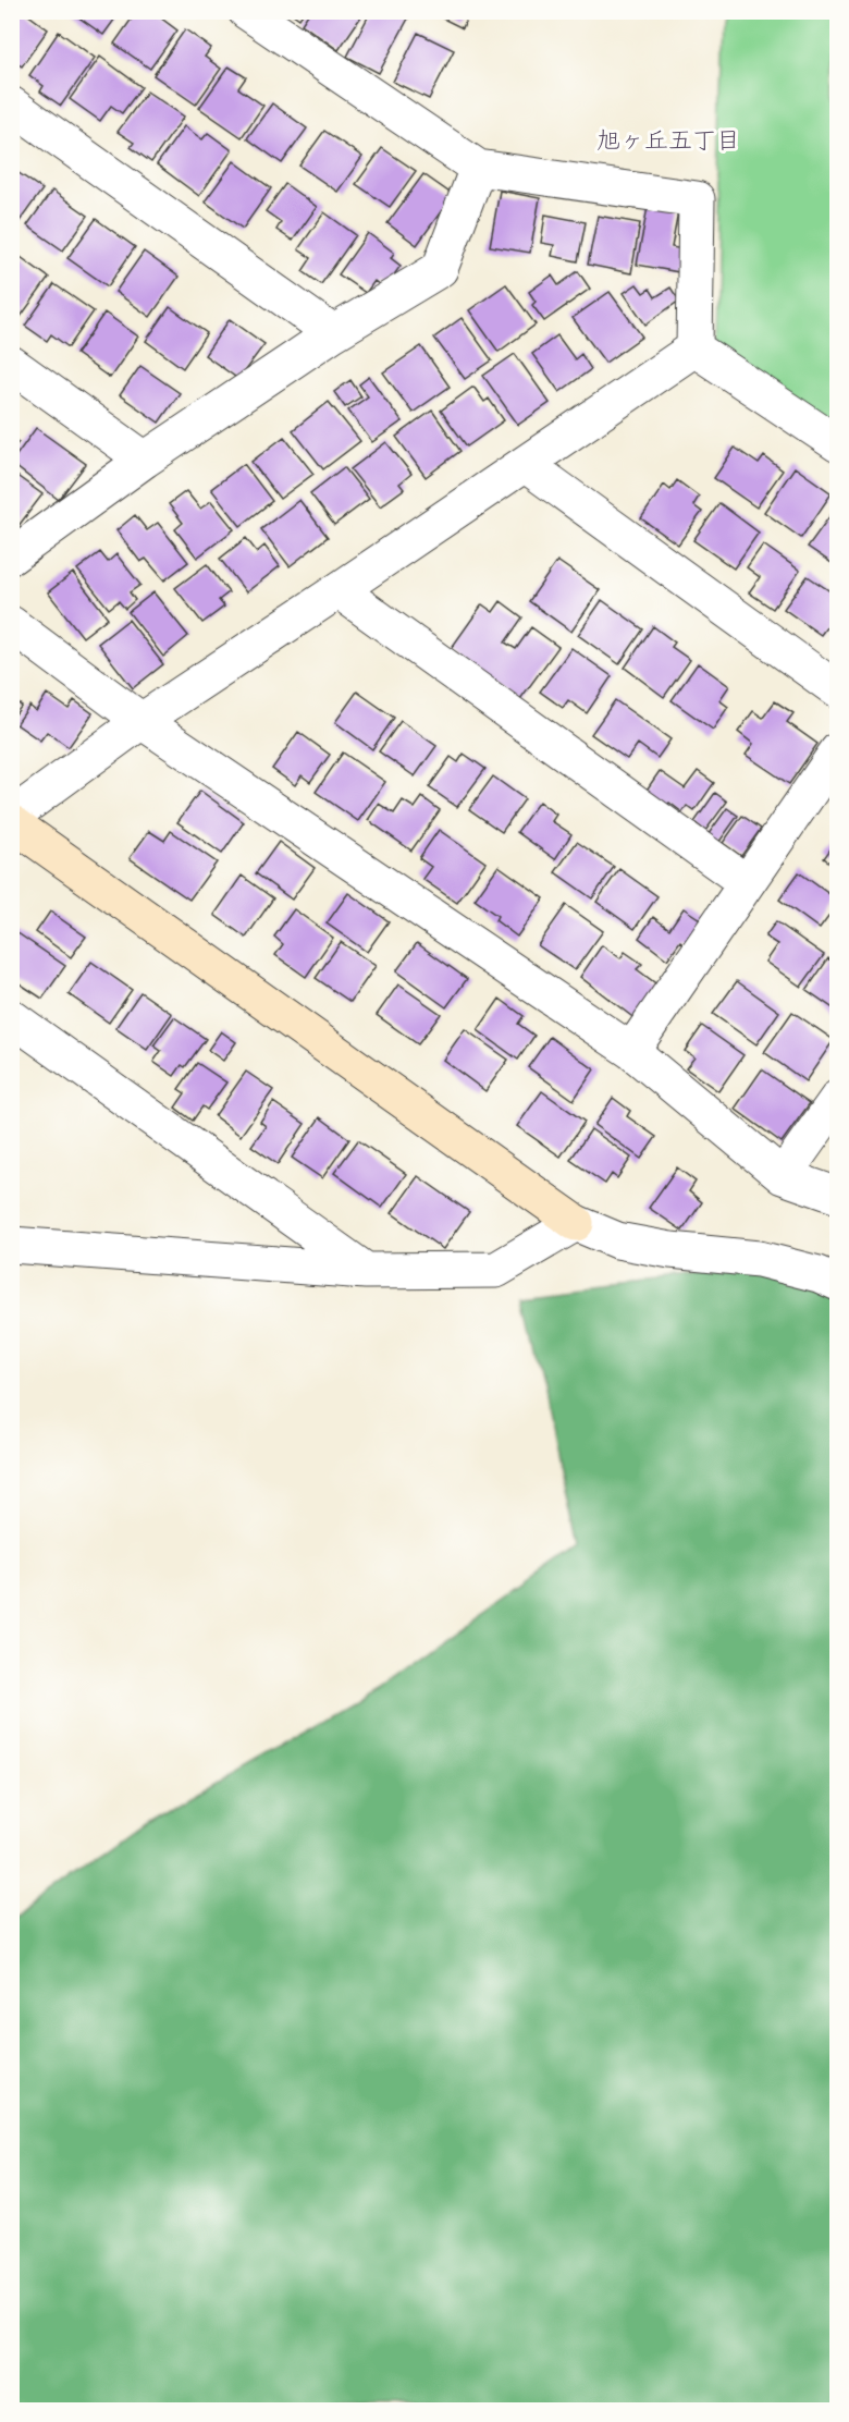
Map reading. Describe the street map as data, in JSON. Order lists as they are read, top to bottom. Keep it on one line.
{"districts":["旭ヶ丘五丁目"]}
